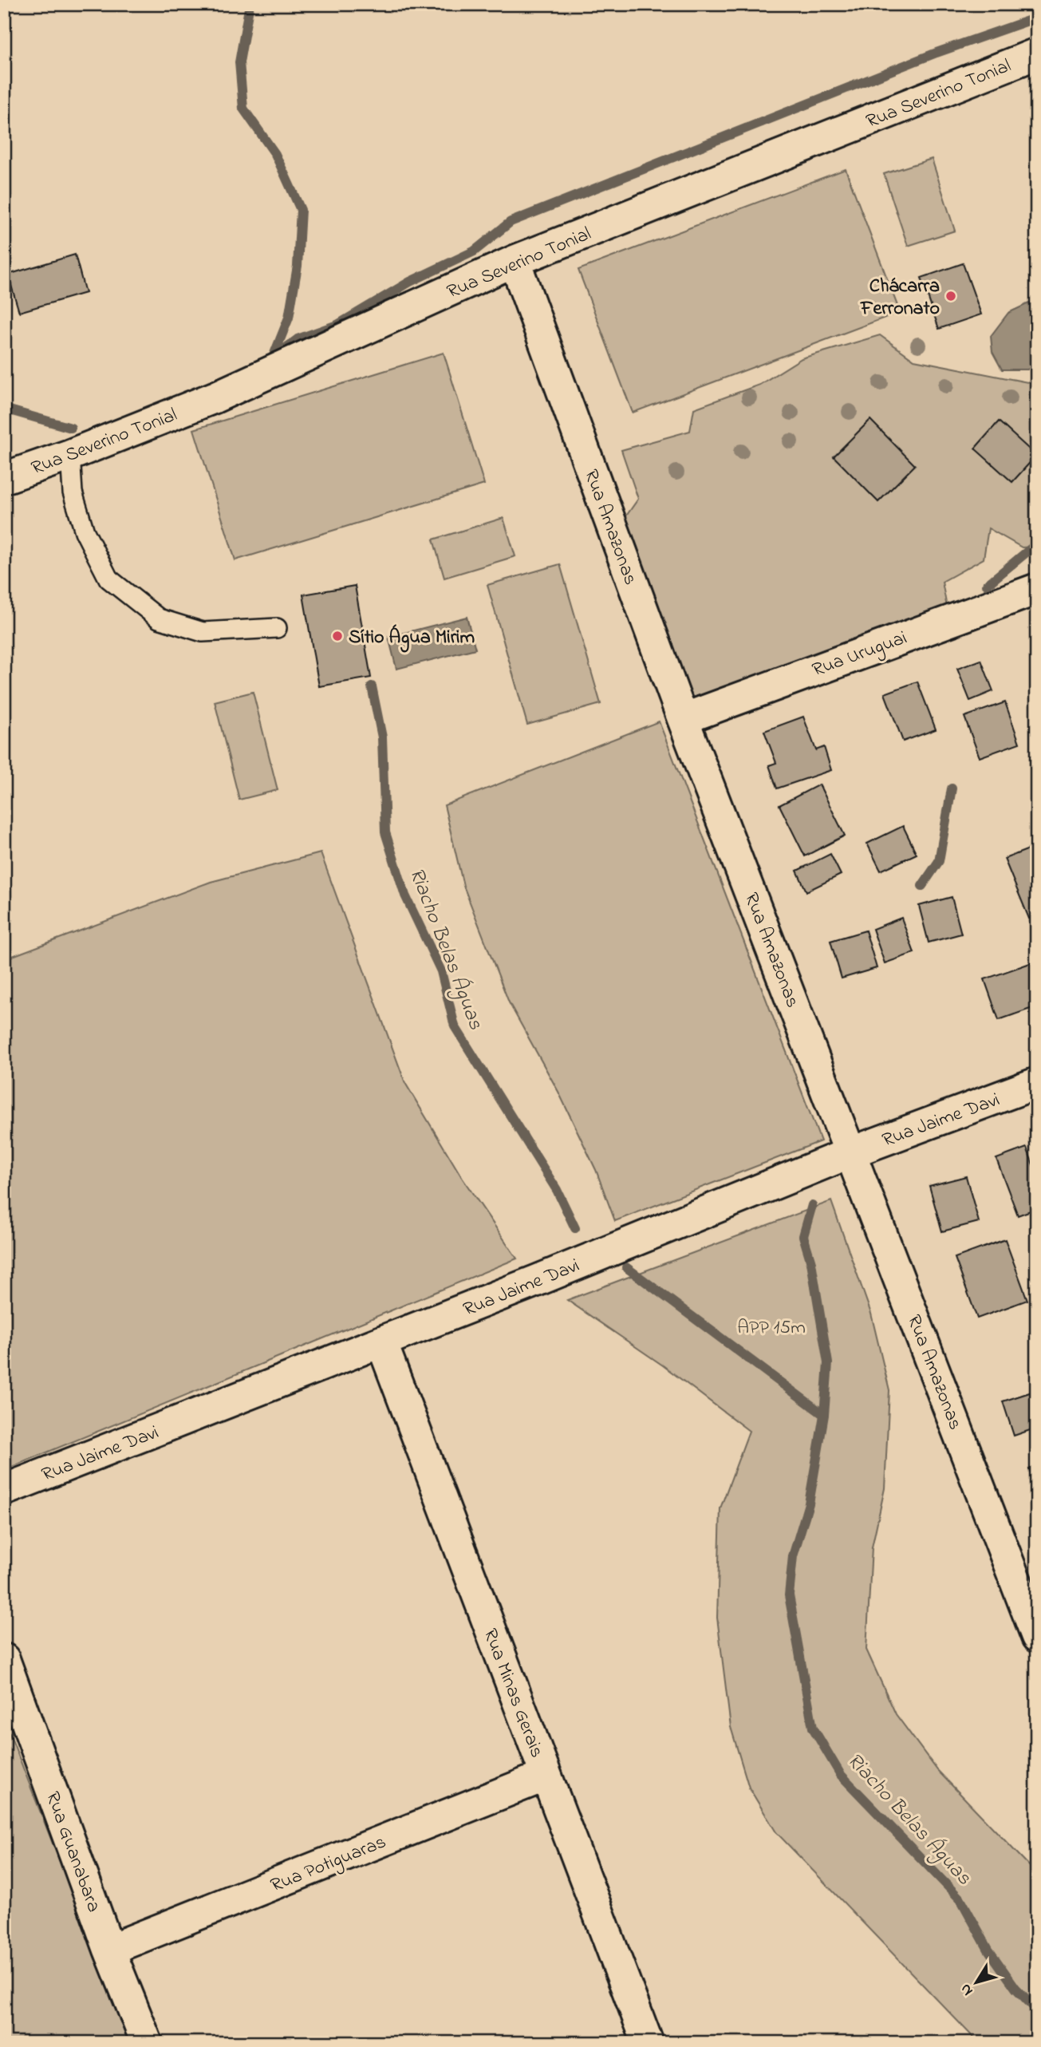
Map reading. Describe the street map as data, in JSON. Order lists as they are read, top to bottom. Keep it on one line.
{"streets":{"street":["Rua Severino Tonial","Rua Amazonas","Rua Uruguai","Rua Jaime Davi","Rua Minas Gerais","Rua Guanabara","Rua Potiguaras"]},"crossings":[["Rua Severino Tonial","Rua Amazonas"],["Rua Amazonas","Rua Uruguai"],["Rua Amazonas","Rua Jaime Davi"],["Rua Jaime Davi","Rua Minas Gerais"],["Rua Minas Gerais","Rua Potiguaras"],["Rua Guanabara","Rua Potiguaras"]],"water":["Riacho Belas Águas"],"parks":["APP 15m"],"places":["Chácarra Ferronato","Sítio Água Mirim"],"north":"bottom left"}
